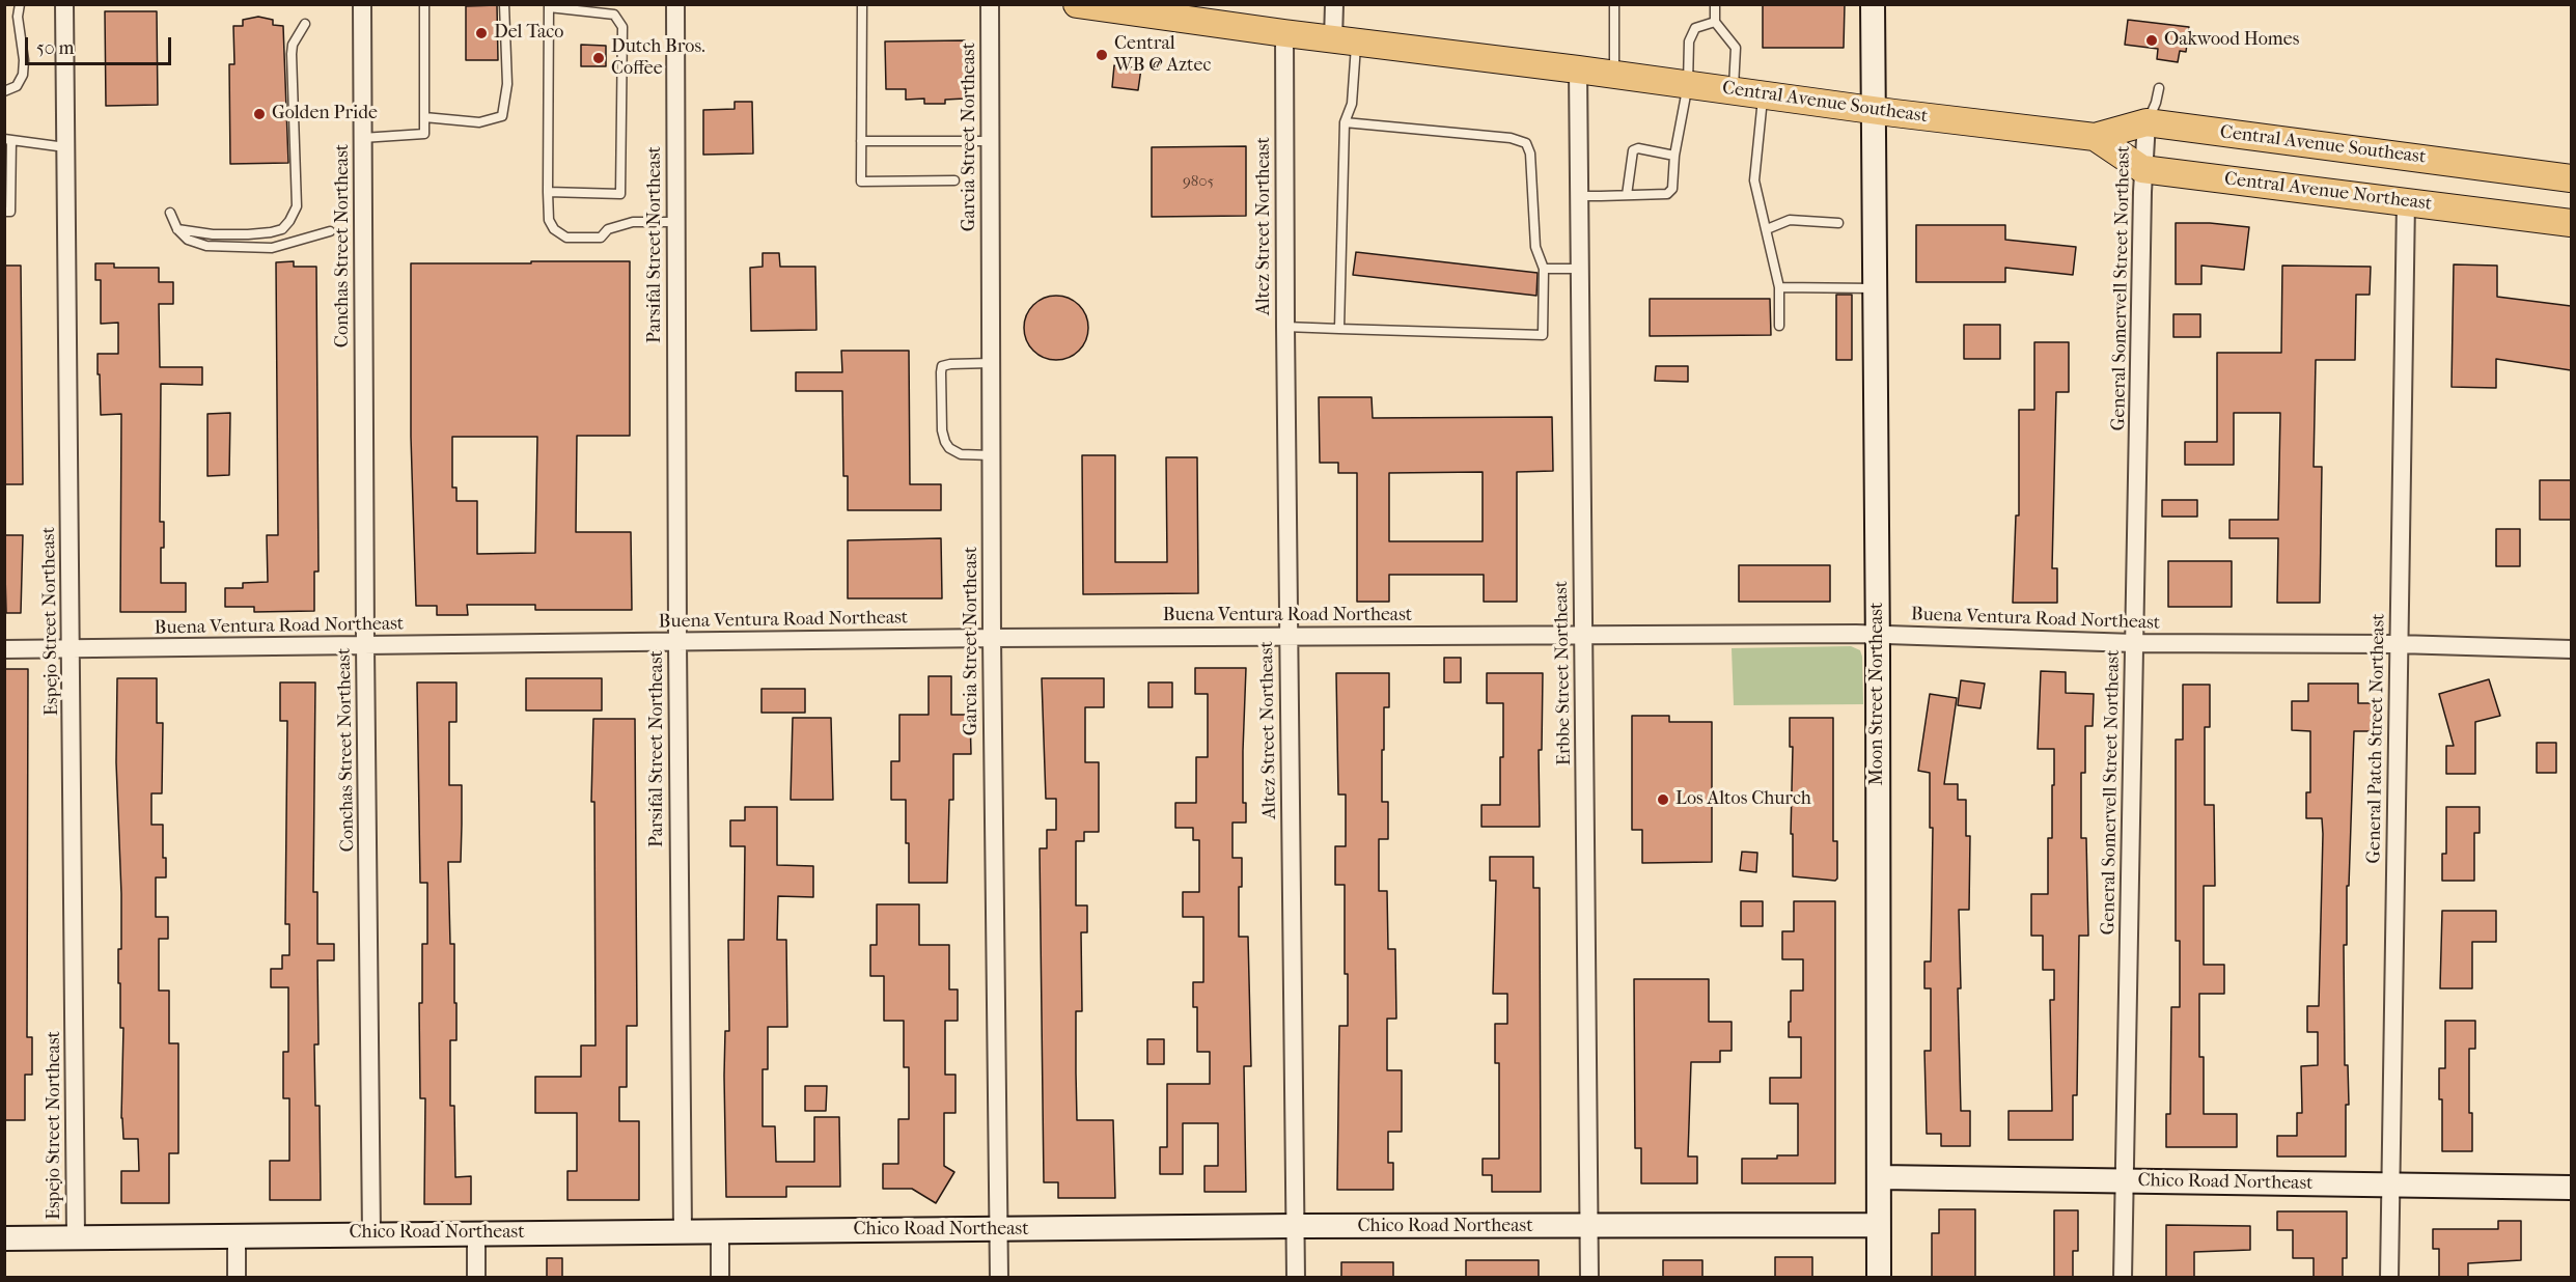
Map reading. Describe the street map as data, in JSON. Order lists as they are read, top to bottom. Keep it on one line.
{"streets":{"main road":["Central Avenue Southeast","Central Avenue Northeast"],"street":["Garcia Street Northeast","Altez Street Northeast","Parsifal Street Northeast","Conchas Street Northeast","General Somervell Street Northeast","Buena Ventura Road Northeast","Espejo Street Northeast","Erbbe Street Northeast","Moon Street Northeast","General Patch Street Northeast","Chico Road Northeast"]},"crossings":[["Central Avenue Southeast","Central Avenue Northeast"],["Central Avenue Southeast","Altez Street Northeast"],["Central Avenue Southeast","General Somervell Street Northeast"],["Central Avenue Southeast","Erbbe Street Northeast"],["Central Avenue Southeast","Moon Street Northeast"],["Garcia Street Northeast","Buena Ventura Road Northeast"],["Garcia Street Northeast","Chico Road Northeast"],["Central Avenue Northeast","General Somervell Street Northeast"],["Central Avenue Northeast","General Patch Street Northeast"],["Altez Street Northeast","Buena Ventura Road Northeast"],["Altez Street Northeast","Chico Road Northeast"],["Parsifal Street Northeast","Buena Ventura Road Northeast"],["Parsifal Street Northeast","Chico Road Northeast"],["Conchas Street Northeast","Buena Ventura Road Northeast"],["Conchas Street Northeast","Chico Road Northeast"],["General Somervell Street Northeast","Buena Ventura Road Northeast"],["General Somervell Street Northeast","Chico Road Northeast"],["Buena Ventura Road Northeast","Espejo Street Northeast"],["Buena Ventura Road Northeast","Erbbe Street Northeast"],["Buena Ventura Road Northeast","Moon Street Northeast"],["Buena Ventura Road Northeast","General Patch Street Northeast"],["Espejo Street Northeast","Chico Road Northeast"],["Erbbe Street Northeast","Chico Road Northeast"],["Moon Street Northeast","Chico Road Northeast"],["General Patch Street Northeast","Chico Road Northeast"]],"places":["Del Taco","Oakwood Homes","Central WB @ Aztec","Dutch Bros. Coffee","Golden Pride","Los Altos Church"],"house_numbers":["9805"],"scale_bar":"50 m"}
